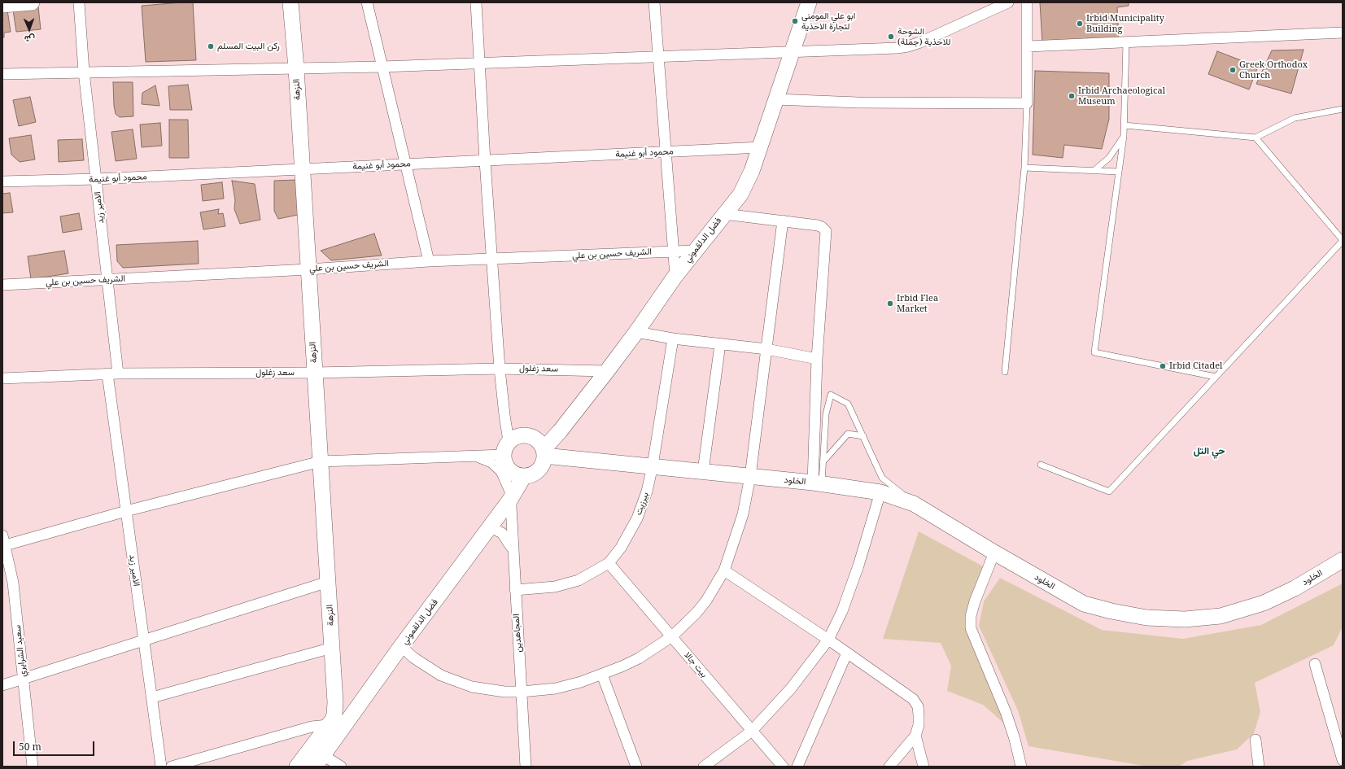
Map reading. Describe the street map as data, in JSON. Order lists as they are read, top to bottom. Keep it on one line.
{"streets":{"main road":["النزهة","فضل الدلقموني","الخلود"],"street":["محمود أبو غنيمة","الامير زيد","الشريف حسين بن علي","سعد زغلول","بيرزيت","المجاهدين","سعيد الشرايري","بيت جالا"]},"crossings":[["النزهة","محمود أبو غنيمة"],["النزهة","الشريف حسين بن علي"],["النزهة","سعد زغلول"],["محمود أبو غنيمة","الامير زيد"],["محمود أبو غنيمة","فضل الدلقموني"],["الامير زيد","الشريف حسين بن علي"],["الامير زيد","سعد زغلول"],["فضل الدلقموني","الشريف حسين بن علي"],["فضل الدلقموني","سعد زغلول"],["فضل الدلقموني","الخلود"],["فضل الدلقموني","المجاهدين"],["الخلود","بيرزيت"],["بيرزيت","المجاهدين"],["بيرزيت","بيت جالا"]],"districts":["حي التل"],"places":["ابو علي المومني لتجارة الاحذية","Irbid Municipality Building","الشوحة للاحذية (جملة)","ركن البيت المسلم","Greek Orthodox Church","Irbid Archaeological Museum","Irbid Flea Market","Irbid Citadel"],"scale_bar":"50 m","north":"bottom"}
